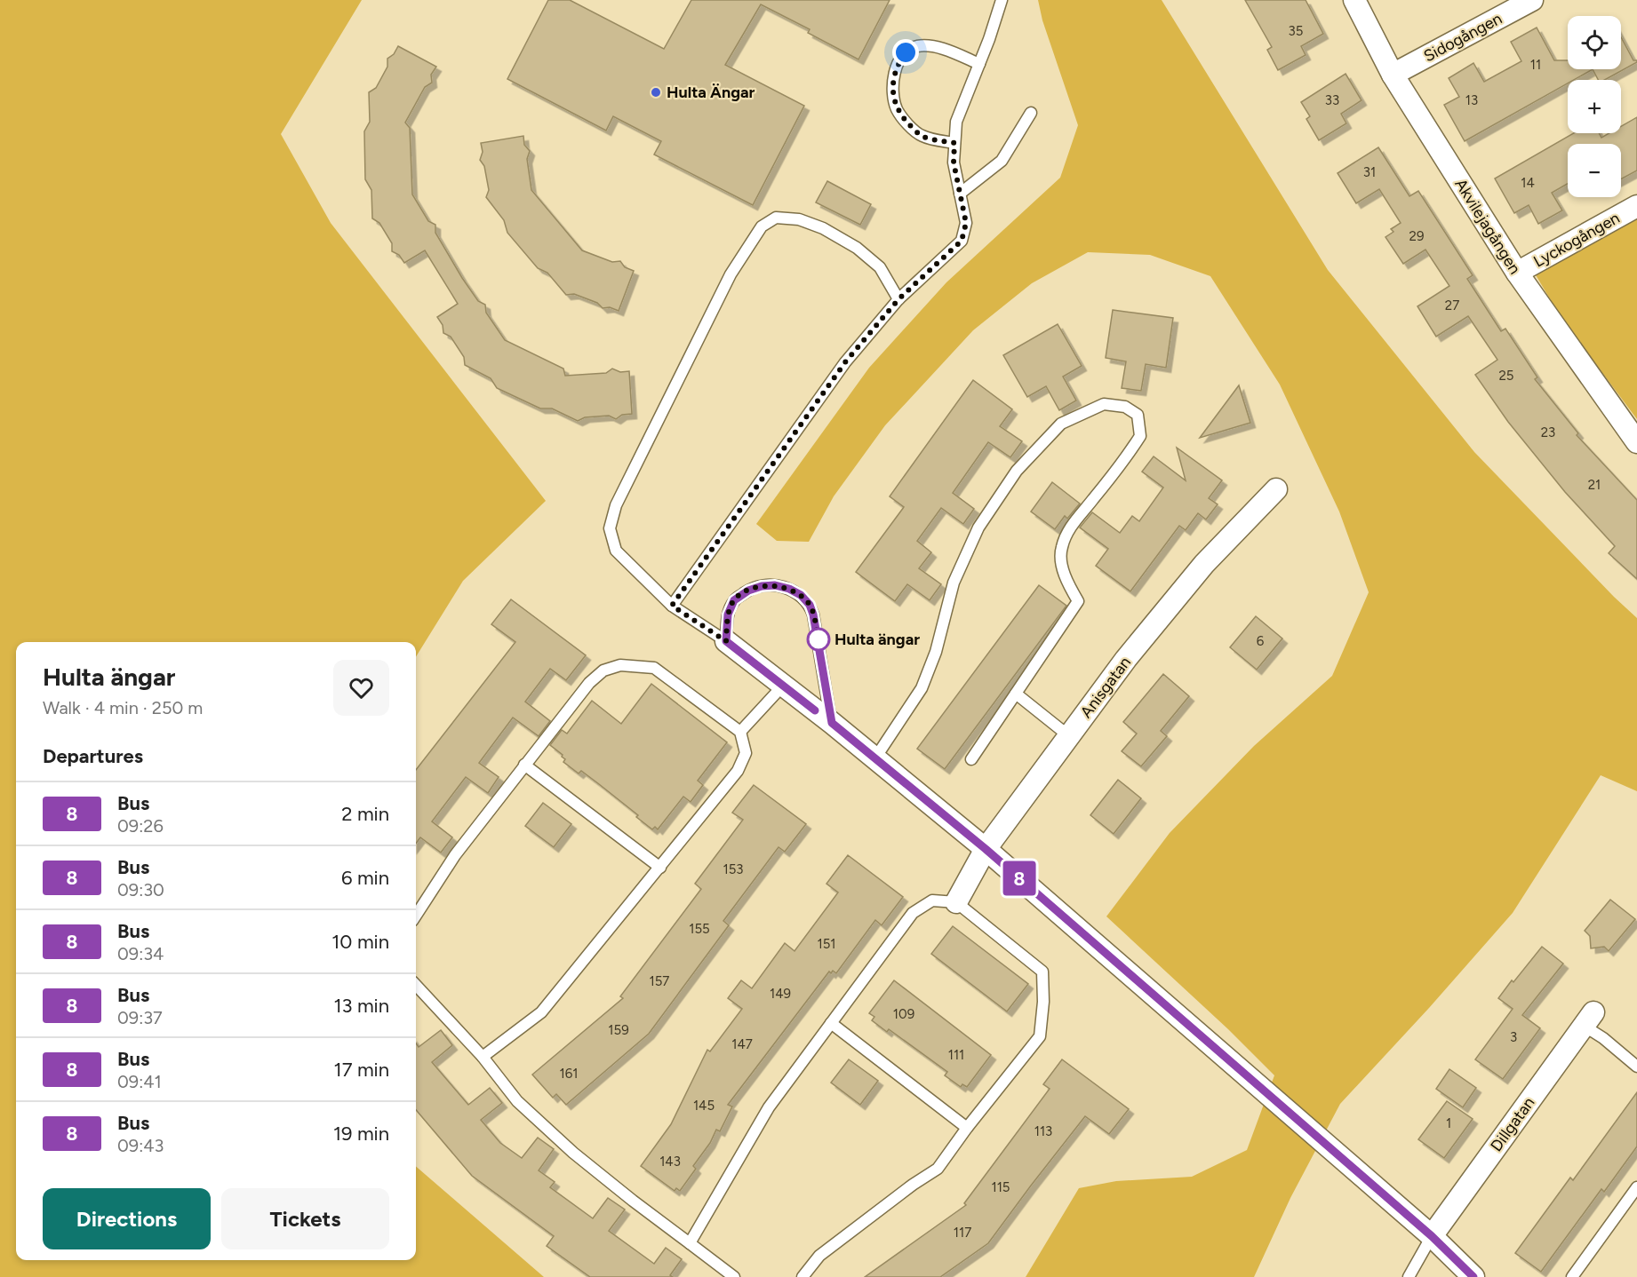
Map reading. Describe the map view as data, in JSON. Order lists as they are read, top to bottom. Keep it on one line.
{"streets":{"street":["Sidogången","Akvilejagången","Lyckogången","Anisgatan","Dillgatan"]},"crossings":[["Sidogången","Akvilejagången"],["Akvilejagången","Lyckogången"]],"places":["Hulta Ängar","Hulta ängar"],"lines":["bus line 8"],"house_numbers":["35","11","33","13","31","14","29","27","25","23","21","6","153","155","151","157","149","109","159","3","147","111","161","145","1","113","143","115","117"],"page":{"on_map":"8","map_buttons":["+","−"],"heading":[["Hulta ängar","Walk · 4 min · 250 m"],"Departures"],"list":[{"mark":"8","name":"Bus","note":"09:26","value":"2 min"},{"mark":"8","name":"Bus","note":"09:30","value":"6 min"},{"mark":"8","name":"Bus","note":"09:34","value":"10 min"},{"mark":"8","name":"Bus","note":"09:37","value":"13 min"},{"mark":"8","name":"Bus","note":"09:41","value":"17 min"},{"mark":"8","name":"Bus","note":"09:43","value":"19 min"}],"buttons":["Directions","Tickets"]}}
